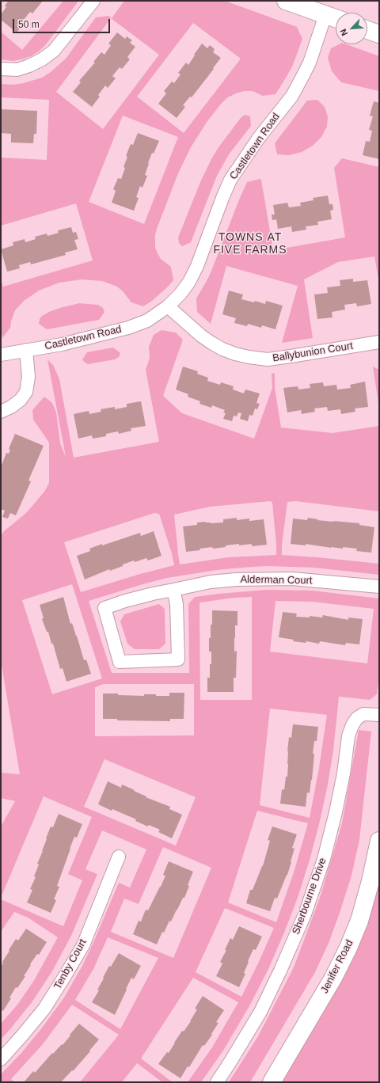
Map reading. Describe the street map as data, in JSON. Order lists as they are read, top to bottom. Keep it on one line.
{"streets":{"street":["Castletown Road","Ballybunion Court","Alderman Court","Sherbourne Drive","Tenby Court","Jenifer Road"]},"crossings":[["Castletown Road","Ballybunion Court"]],"districts":["TOWNS AT FIVE FARMS"],"scale_bar":"50 m","north":"bottom left"}
